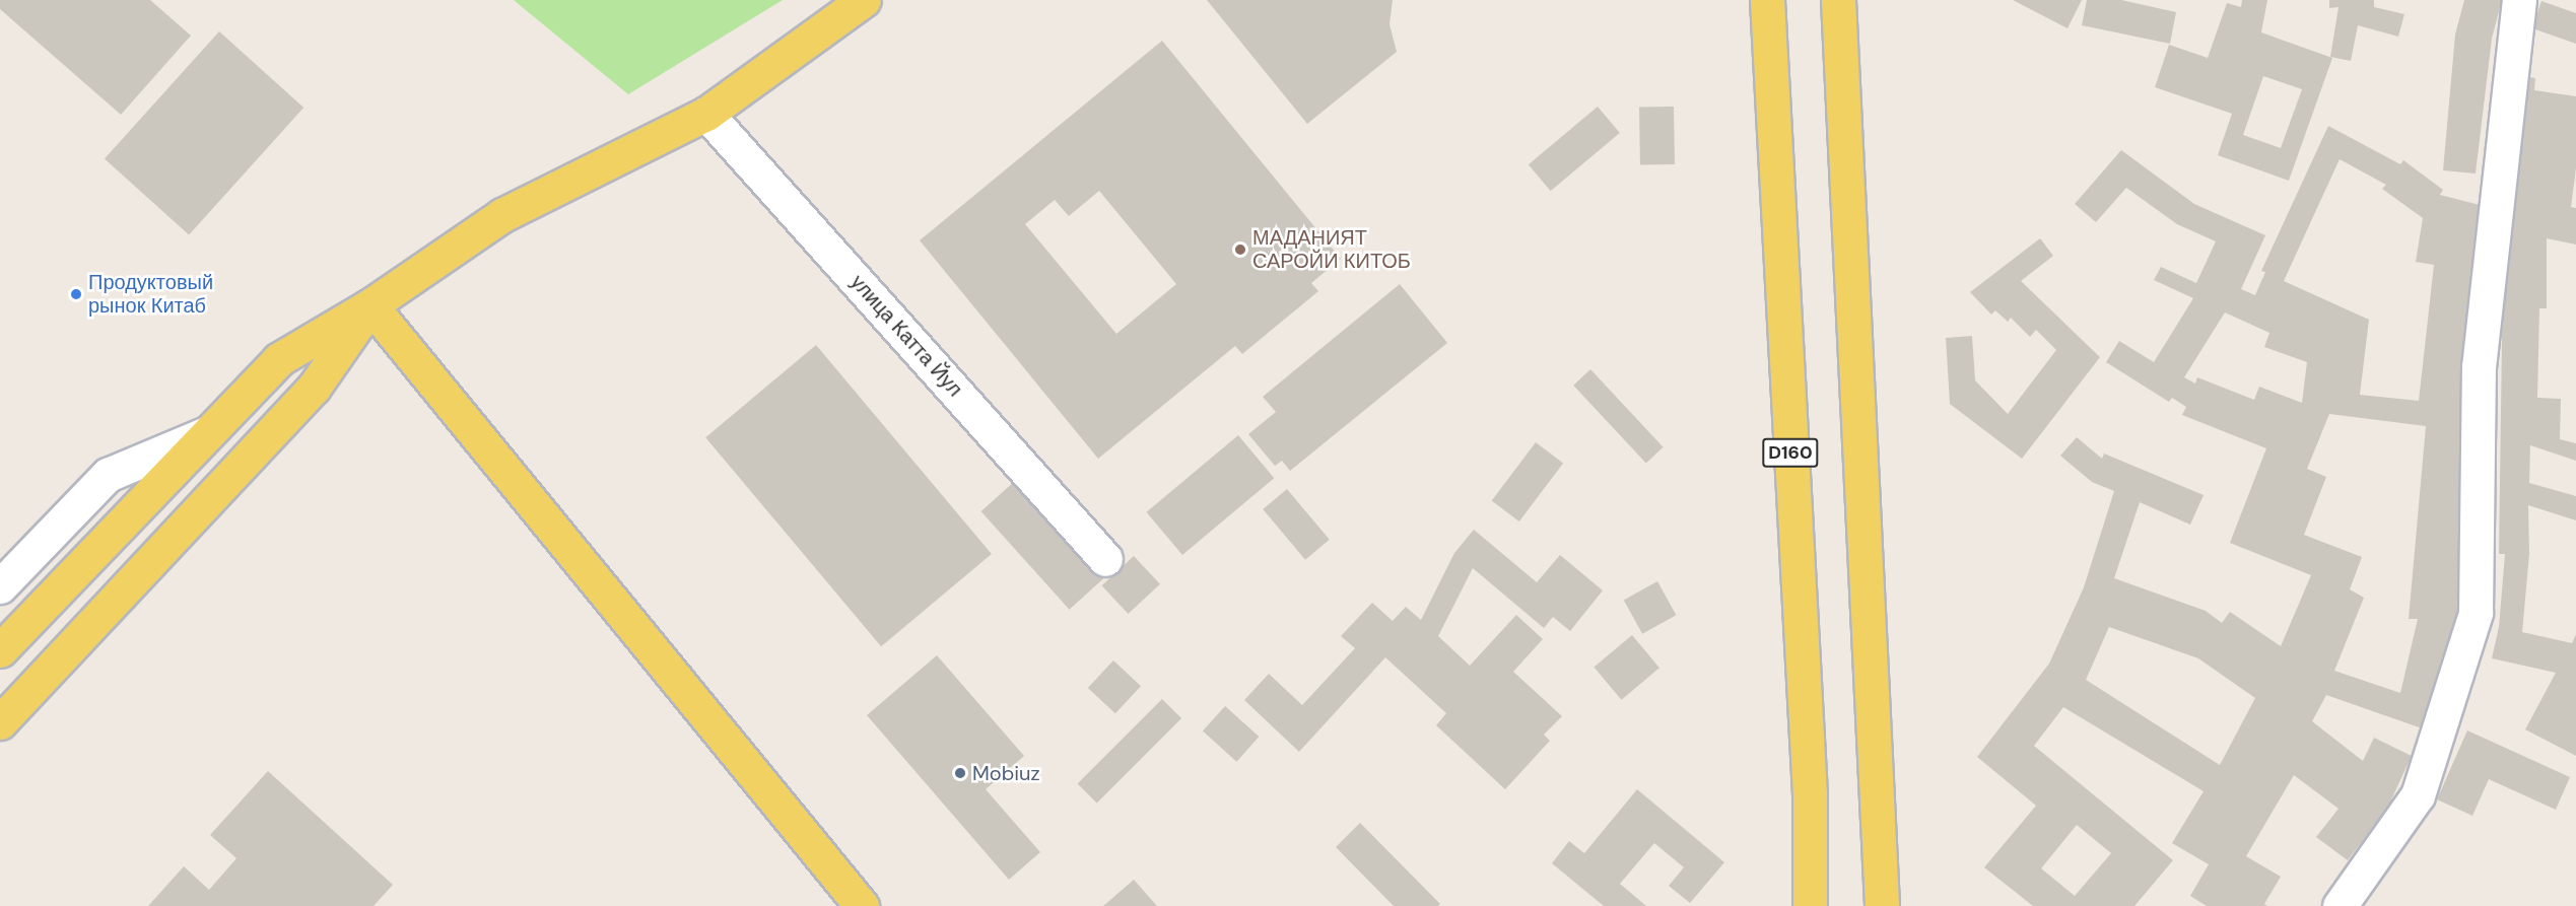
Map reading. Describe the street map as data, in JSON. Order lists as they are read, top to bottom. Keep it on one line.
{"streets":{"main road":["D160"],"street":["улица Катта Йул"]},"places":["МАДАНИЯТ САРОЙИ КИТОБ","Продуктовый рынок Китаб","Mobiuz"]}
